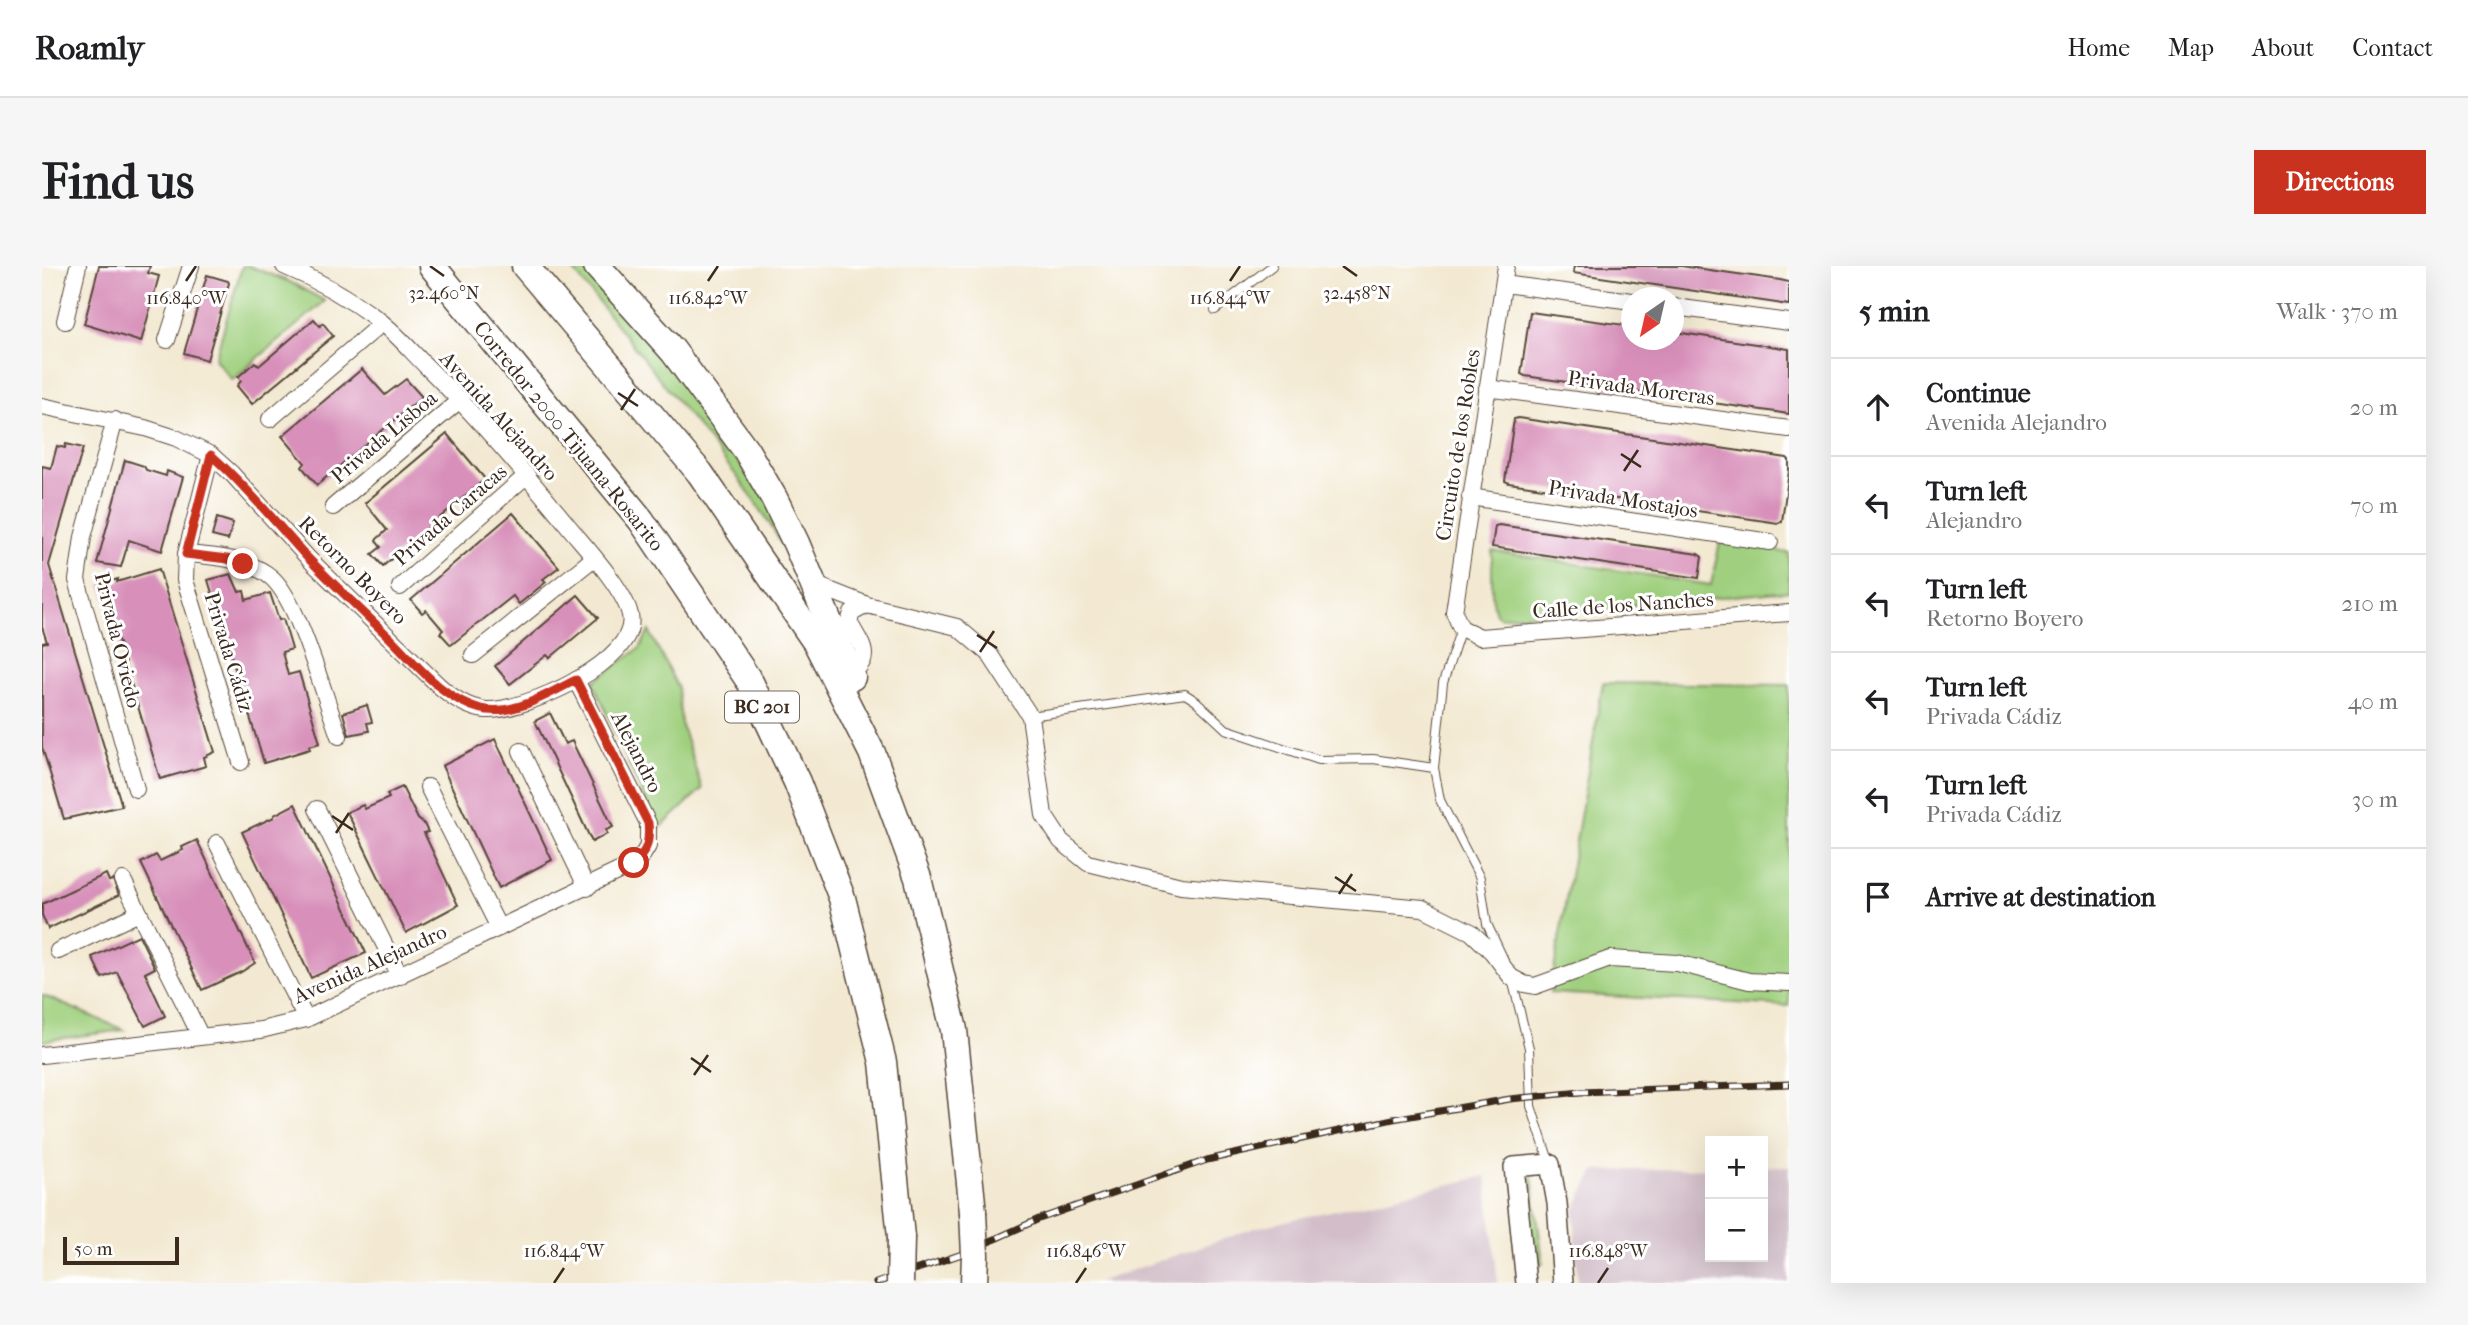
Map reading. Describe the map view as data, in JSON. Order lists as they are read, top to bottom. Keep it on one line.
{"streets":{"highway":["Corredor 2000 Tijuana-Rosarito","BC 201"],"street":["Privada Moreras","Avenida Alejandro","Privada Lisboa","Circuito de los Robles","Privada Mostajos","Privada Caracas","Retorno Boyero","Calle de los Nanches","Privada Oviedo","Privada Cádiz","Alejandro"]},"crossings":[["Privada Moreras","Circuito de los Robles"],["Avenida Alejandro","Privada Lisboa"],["Avenida Alejandro","Privada Caracas"],["Avenida Alejandro","Retorno Boyero"],["Avenida Alejandro","Alejandro"],["Circuito de los Robles","Privada Mostajos"],["Circuito de los Robles","Calle de los Nanches"],["Retorno Boyero","Privada Oviedo"],["Retorno Boyero","Privada Cádiz"],["Retorno Boyero","Alejandro"]],"scale_bar":"50 m","north":"bottom left","page":{"header":"Roamly","nav":["Home","Map","About","Contact"],"buttons":"Directions","title":"Find us","heading":["5 min","Walk · 370 m"],"list":[["Continue","Avenida Alejandro","20 m"],["Turn left","Alejandro","70 m"],["Turn left","Retorno Boyero","210 m"],["Turn left","Privada Cádiz","40 m"],["Turn left","Privada Cádiz","30 m"],"Arrive at destination"],"map_buttons":["+","−"],"scale":"50 m"},"coordinates":["32.458°N","32.460°N","116.840°W","116.842°W","116.844°W","116.846°W","116.848°W"]}
